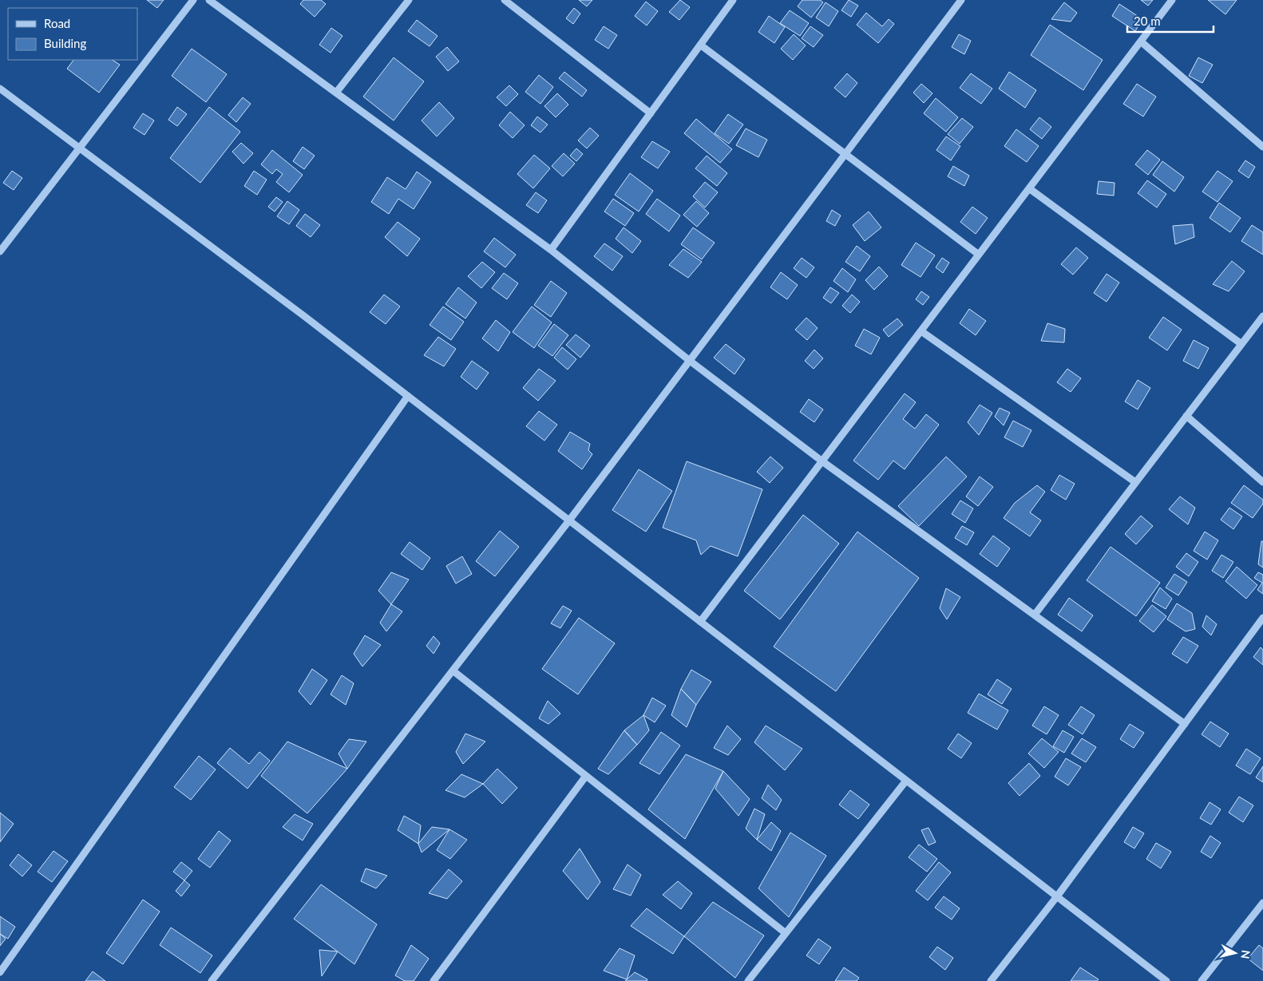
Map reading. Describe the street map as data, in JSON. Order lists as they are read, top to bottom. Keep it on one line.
{"legend":["Road","Building"],"scale_bar":"20 m","north":"right"}
